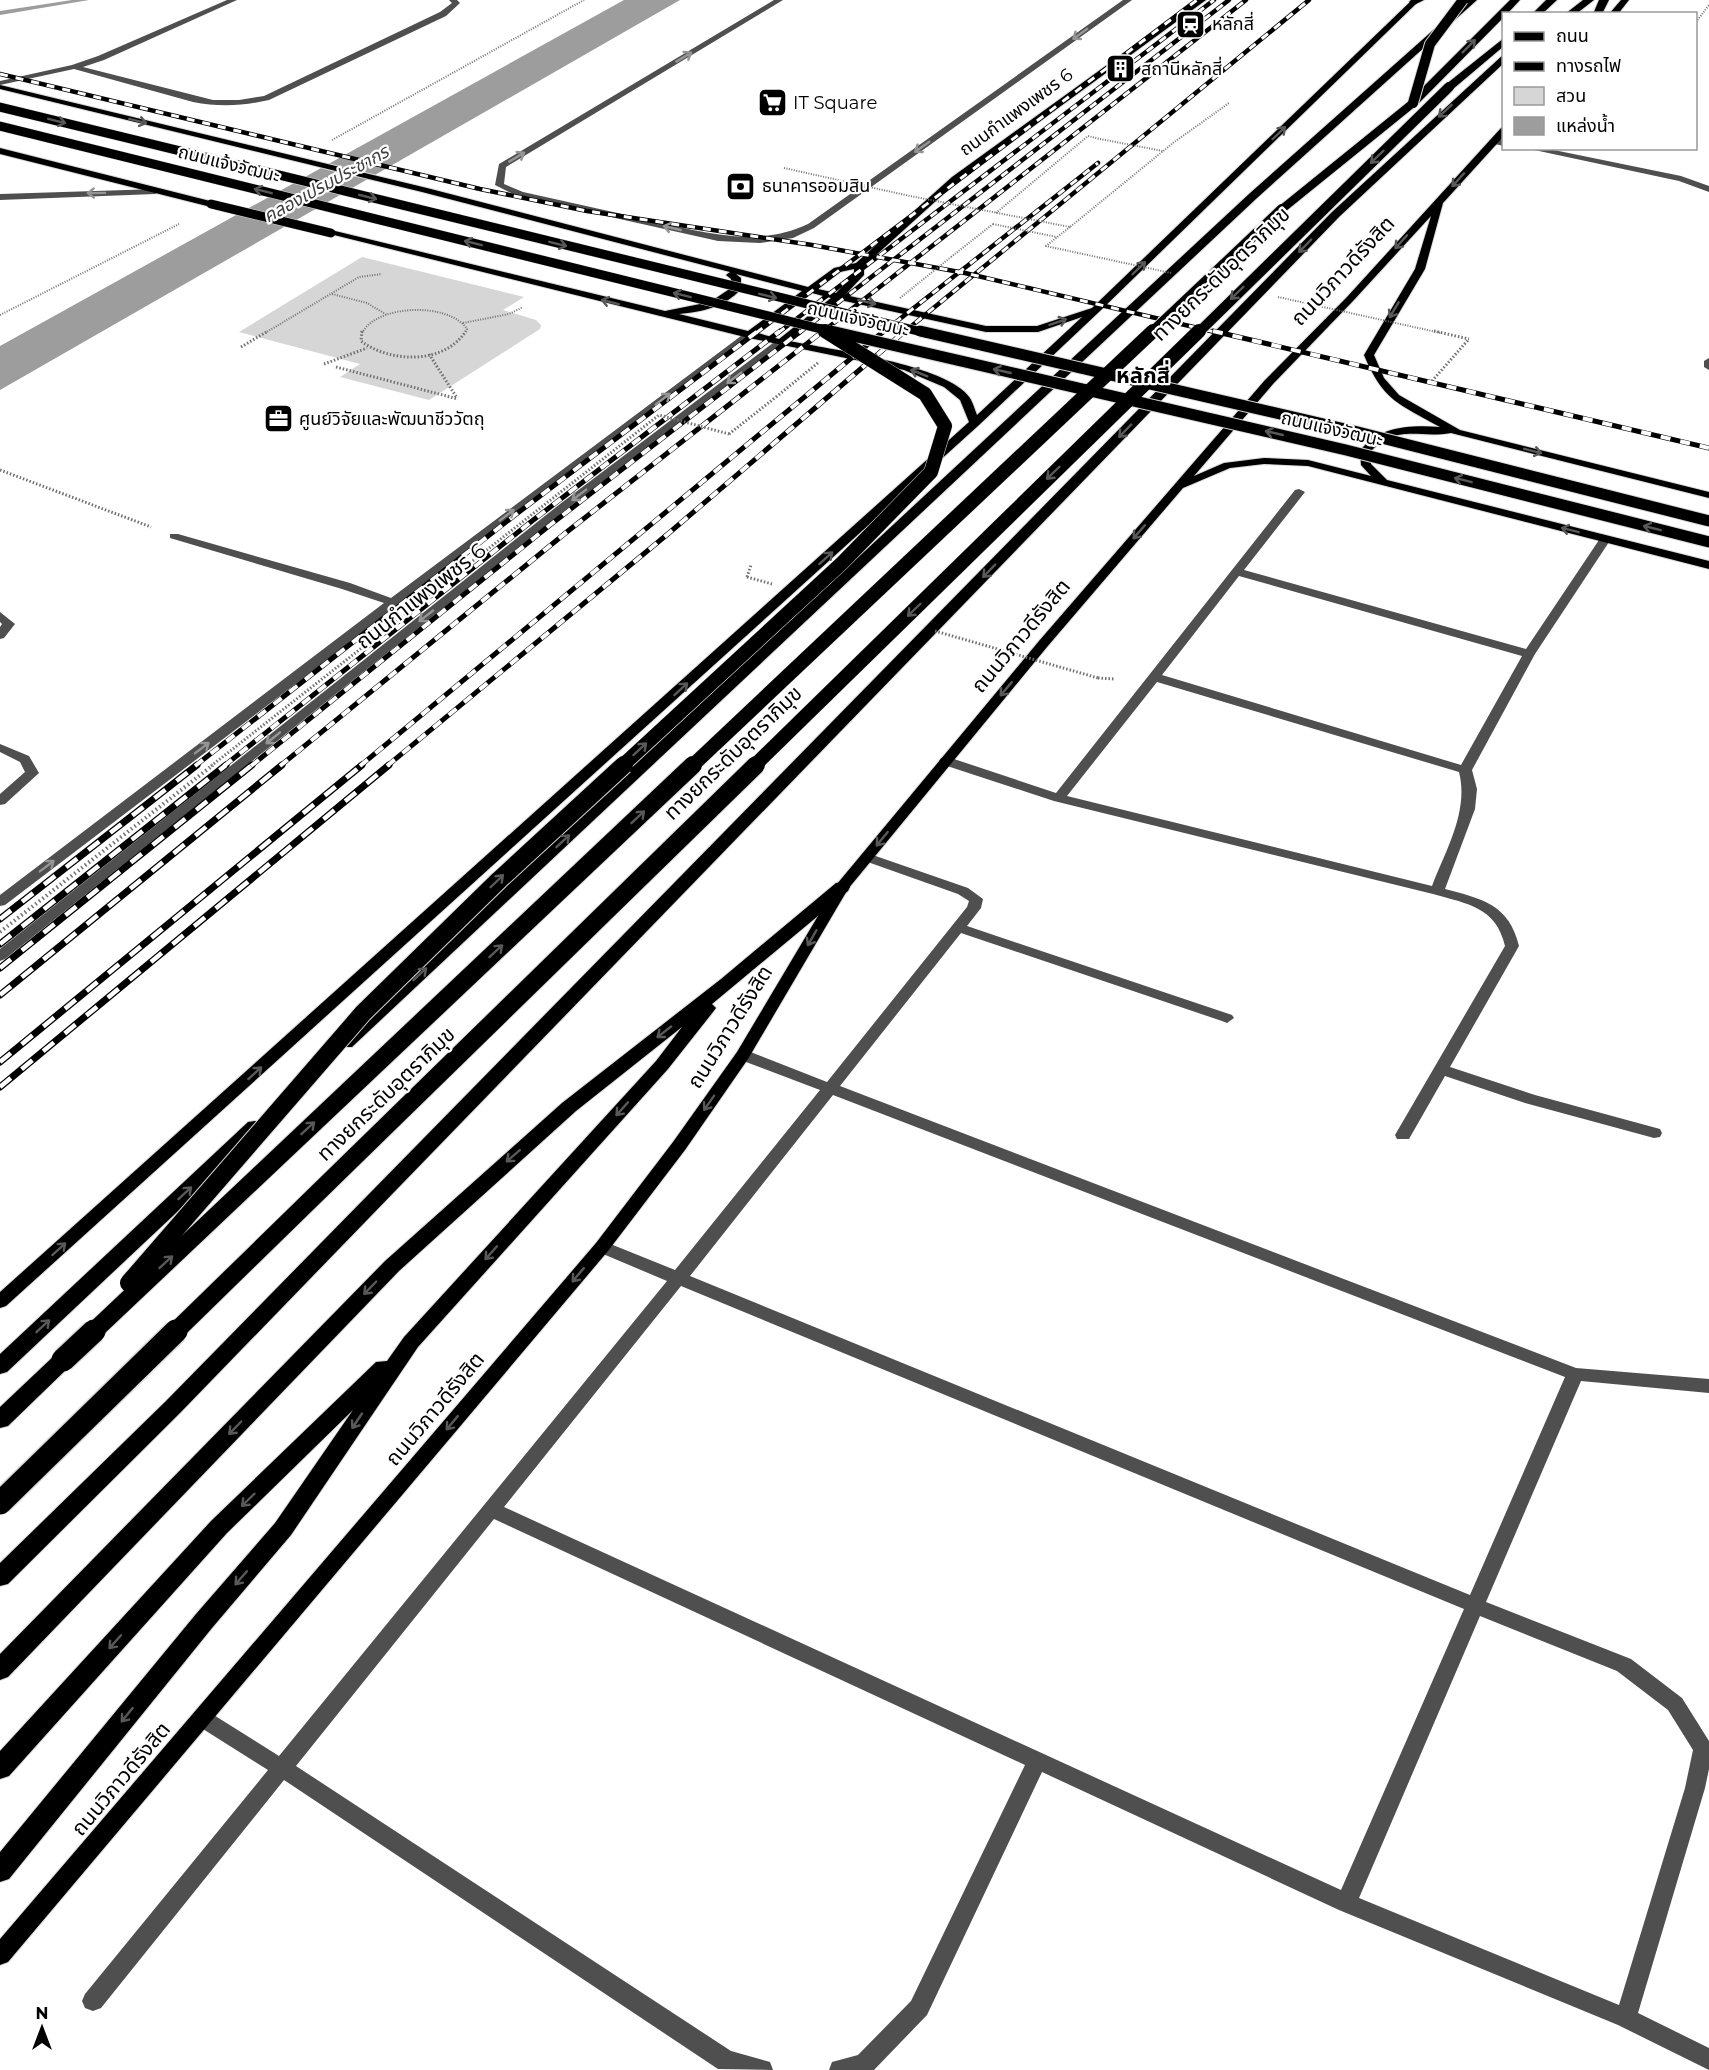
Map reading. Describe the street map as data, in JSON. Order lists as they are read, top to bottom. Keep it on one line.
{"streets":{"highway":["ถนนวิภาวดีรังสิต","ทางยกระดับอุตราภิมุข"],"main road":["ถนนกำแพงเพชร 6","ถนนแจ้งวัฒนะ"]},"crossings":[["ถนนกำแพงเพชร 6","ถนนแจ้งวัฒนะ"],["ถนนแจ้งวัฒนะ","ถนนวิภาวดีรังสิต"]],"districts":["หลักสี่"],"water":["คลองเปรมประชากร"],"places":{"station":["หลักสี่"],"building":["สถานีหลักสี่"],"supermarket":["IT Square"],"bank":["ธนาคารออมสิน"],"office":["ศูนย์วิจัยและพัฒนาชีววัตถุ"]},"legend":["ถนน","ทางรถไฟ","สวน","แหล่งน้ำ"],"north":"top"}
